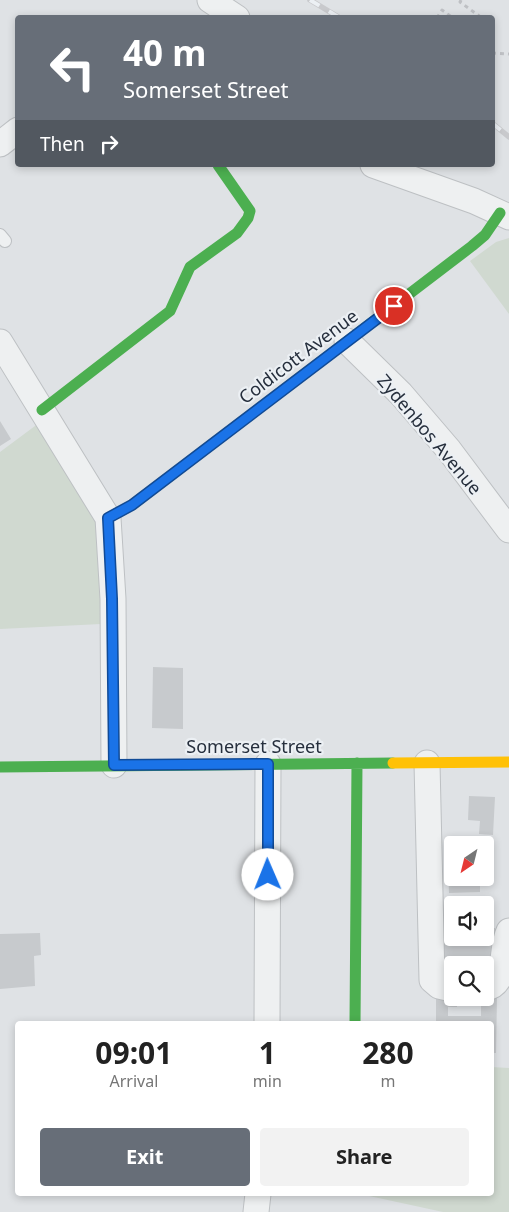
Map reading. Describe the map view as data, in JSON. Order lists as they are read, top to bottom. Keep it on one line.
{"streets":{"street":["Coldicott Avenue","Zydenbos Avenue","Somerset Street"]},"crossings":[["Coldicott Avenue","Zydenbos Avenue"]],"north":"bottom left","page":{"turn":["40 m","Somerset Street"],"then":"Then","eta":["09:01","Arrival","1","min","280","m"],"buttons":["Exit","Share"]}}
